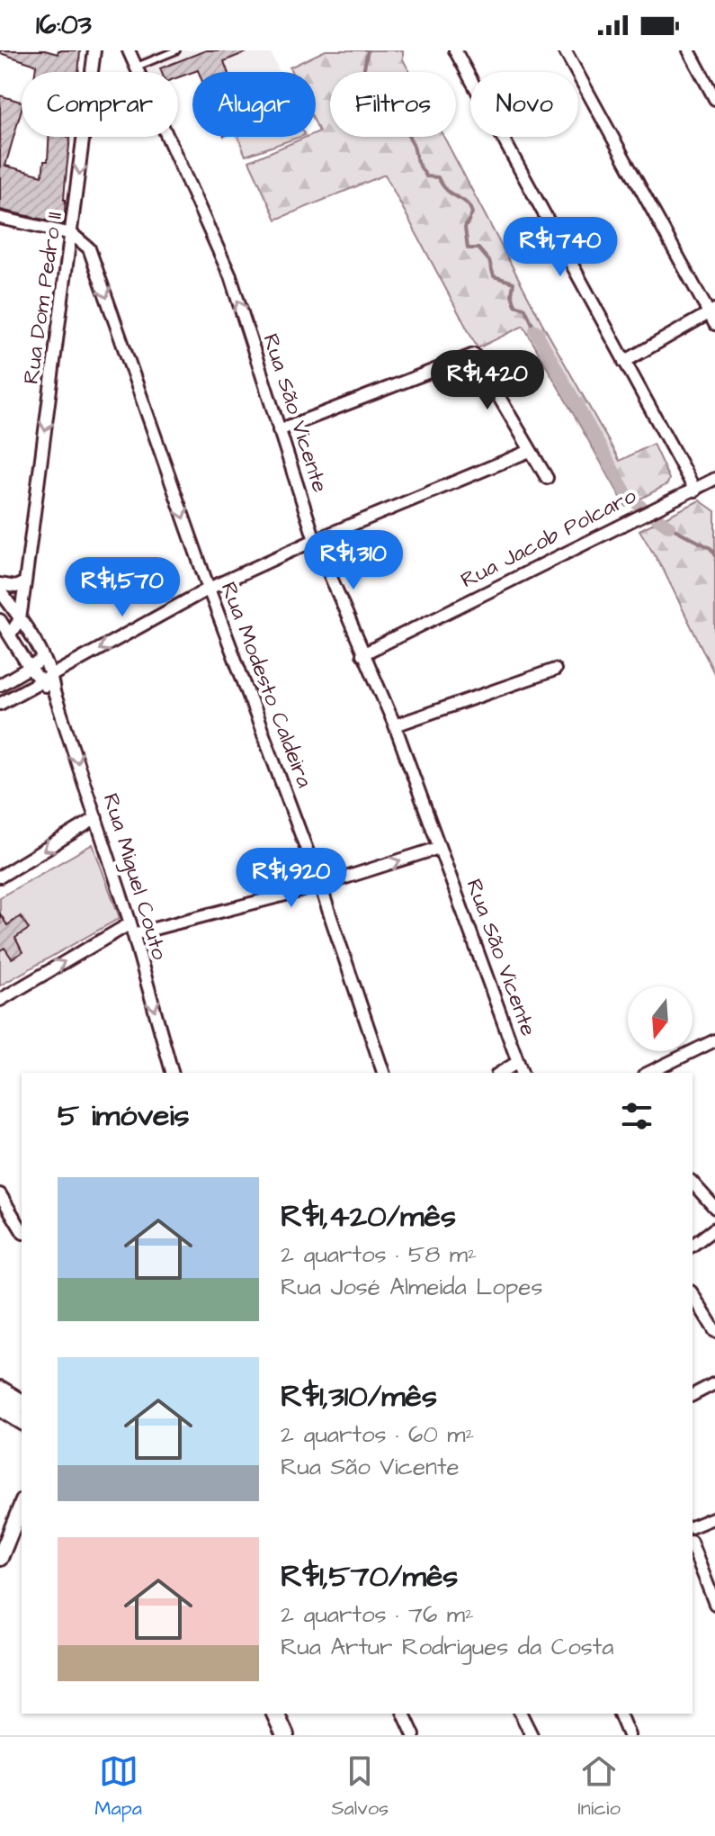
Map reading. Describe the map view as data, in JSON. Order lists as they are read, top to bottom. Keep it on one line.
{"streets":{"street":["Rua Dom Pedro II","Rua São Vicente","Rua Jacob Polcaro","Rua Modesto Caldeira","Rua Miguel Couto"]},"crossings":[["Rua Dom Pedro II","Rua Modesto Caldeira"],["Rua Dom Pedro II","Rua Miguel Couto"],["Rua São Vicente","Rua Jacob Polcaro"]],"one_way":["Rua Dom Pedro II","Rua São Vicente","Rua Modesto Caldeira","Rua Miguel Couto"],"north":"bottom","page":{"status":"16:03","chip":["Comprar","Alugar","Filtros","Novo"],"price":["R$1,740","R$1,420","R$1,310","R$1,570","R$1,920"],"heading":"5 imóveis","list":[{"name":"R$1,420/mês","note":"2 quartos · 58 m² · Rua José Almeida Lopes"},{"name":"R$1,310/mês","note":"2 quartos · 60 m² · Rua São Vicente"},{"name":"R$1,570/mês","note":"2 quartos · 76 m² · Rua Artur Rodrigues da Costa"}],"tabs":["Mapa","Salvos","Início"]}}
